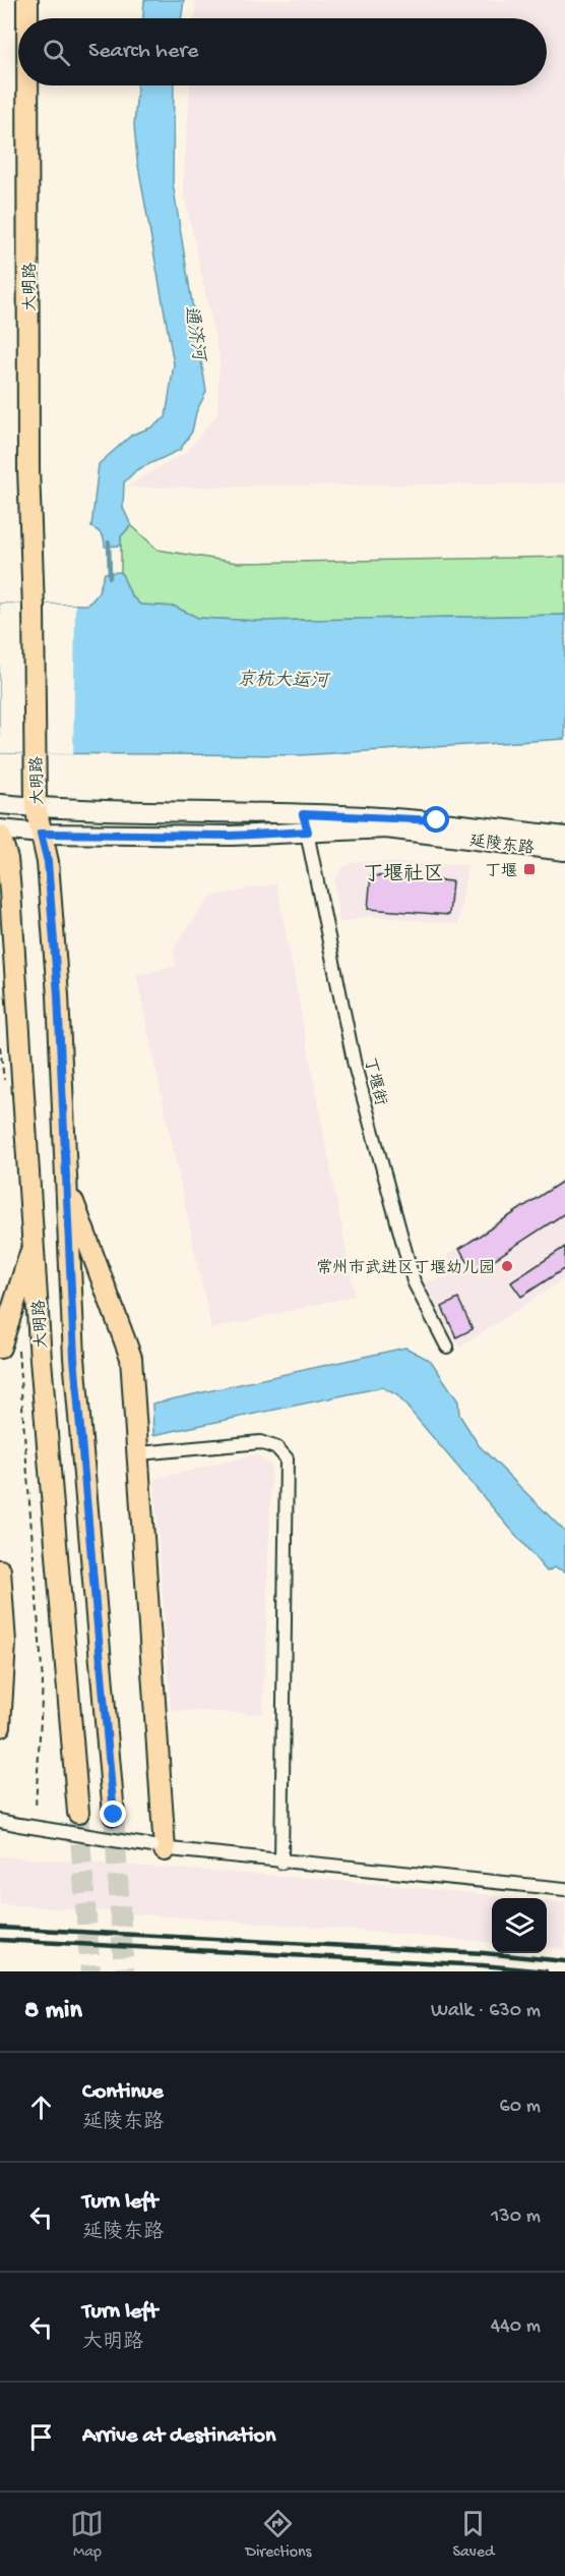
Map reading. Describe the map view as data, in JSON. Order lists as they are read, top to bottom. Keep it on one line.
{"streets":{"main road":["大明路","延陵东路"],"street":["丁堰街"]},"crossings":[["大明路","延陵东路"],["延陵东路","丁堰街"]],"districts":["丁堰社区"],"water":["通济河","京杭大运河"],"places":{"transit":["丁堰"],"other":["常州市武进区丁堰幼儿园"]},"page":{"search":"Search here","heading":["8 min","Walk · 630 m"],"list":[["Continue","延陵东路","60 m"],["Turn left","延陵东路","130 m"],["Turn left","大明路","440 m"],"Arrive at destination"],"nav":["Map","Directions","Saved"]}}
